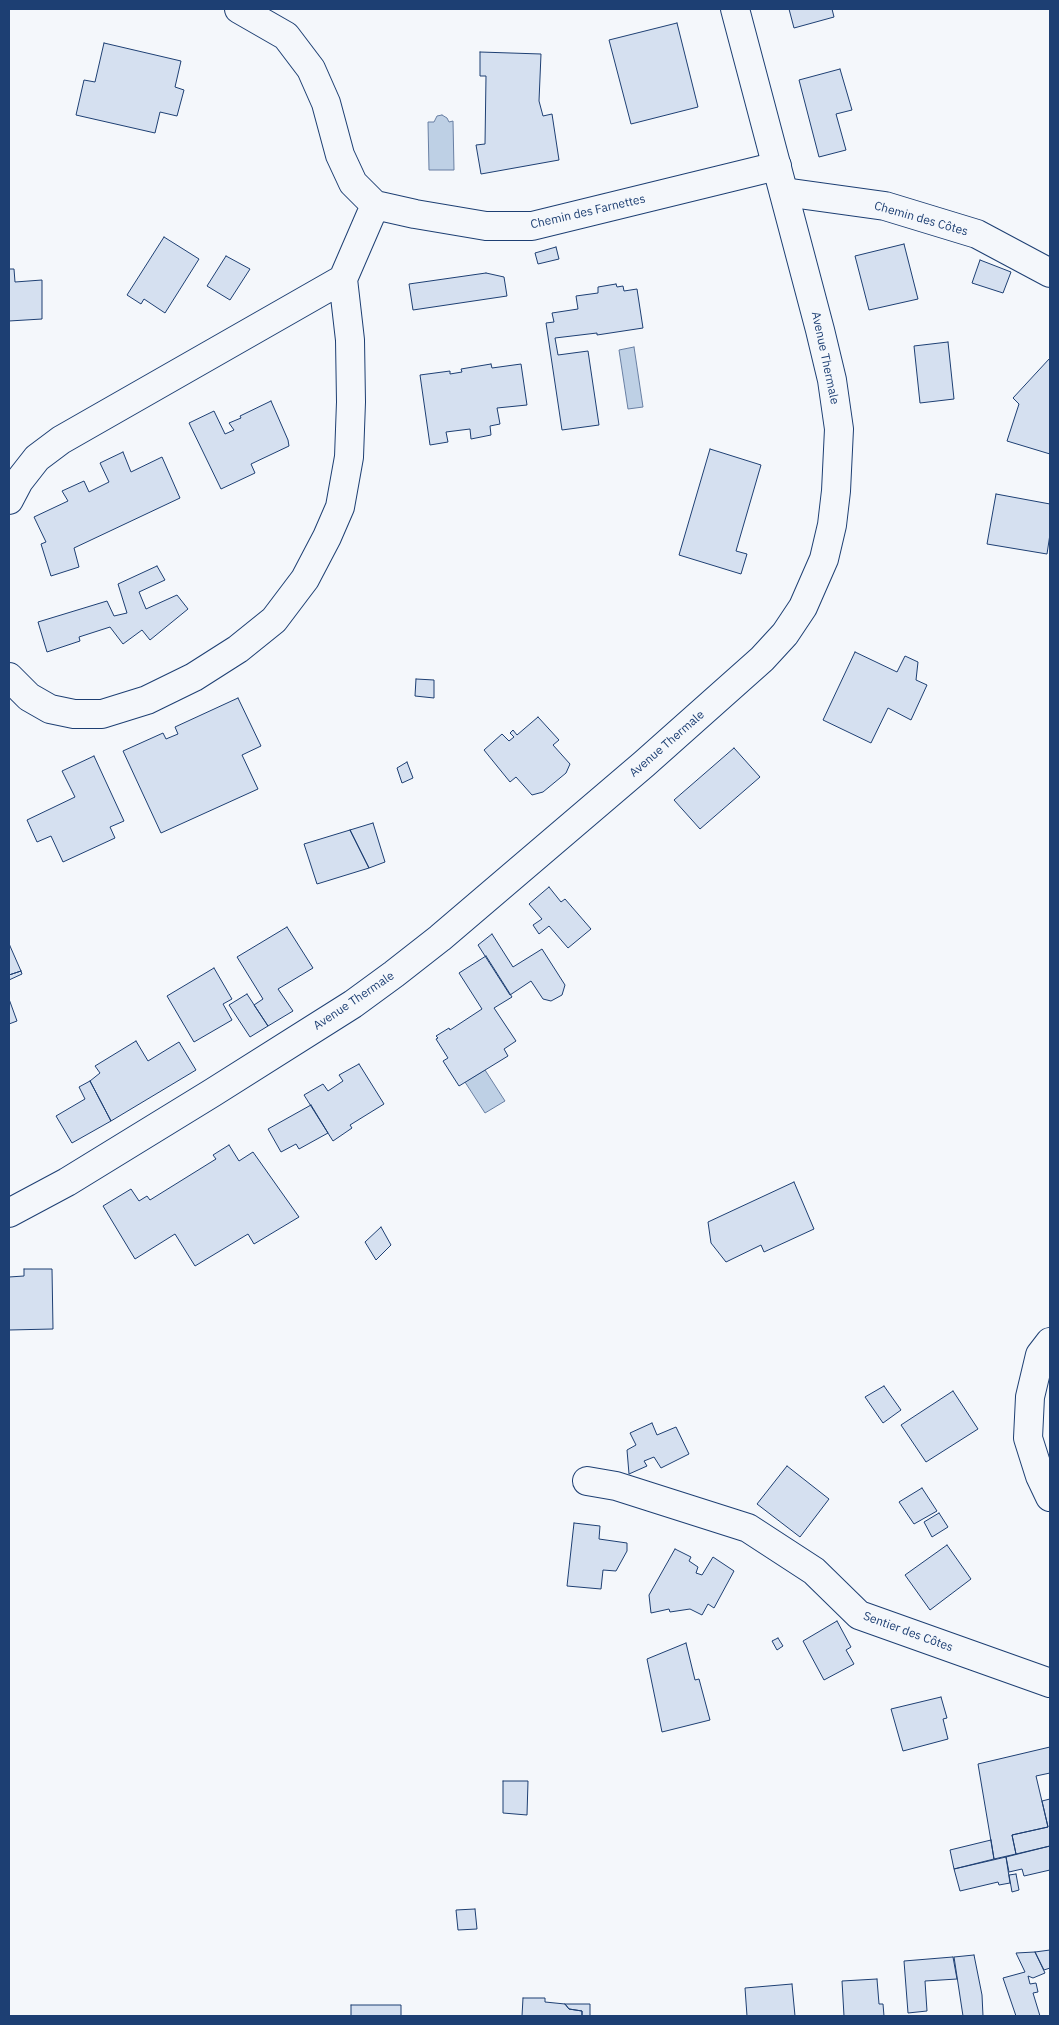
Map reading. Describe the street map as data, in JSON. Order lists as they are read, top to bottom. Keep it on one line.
{"streets":{"street":["Chemin des Farnettes","Chemin des Côtes","Avenue Thermale","Sentier des Côtes"]},"crossings":[["Chemin des Farnettes","Avenue Thermale"],["Chemin des Côtes","Avenue Thermale"]]}
